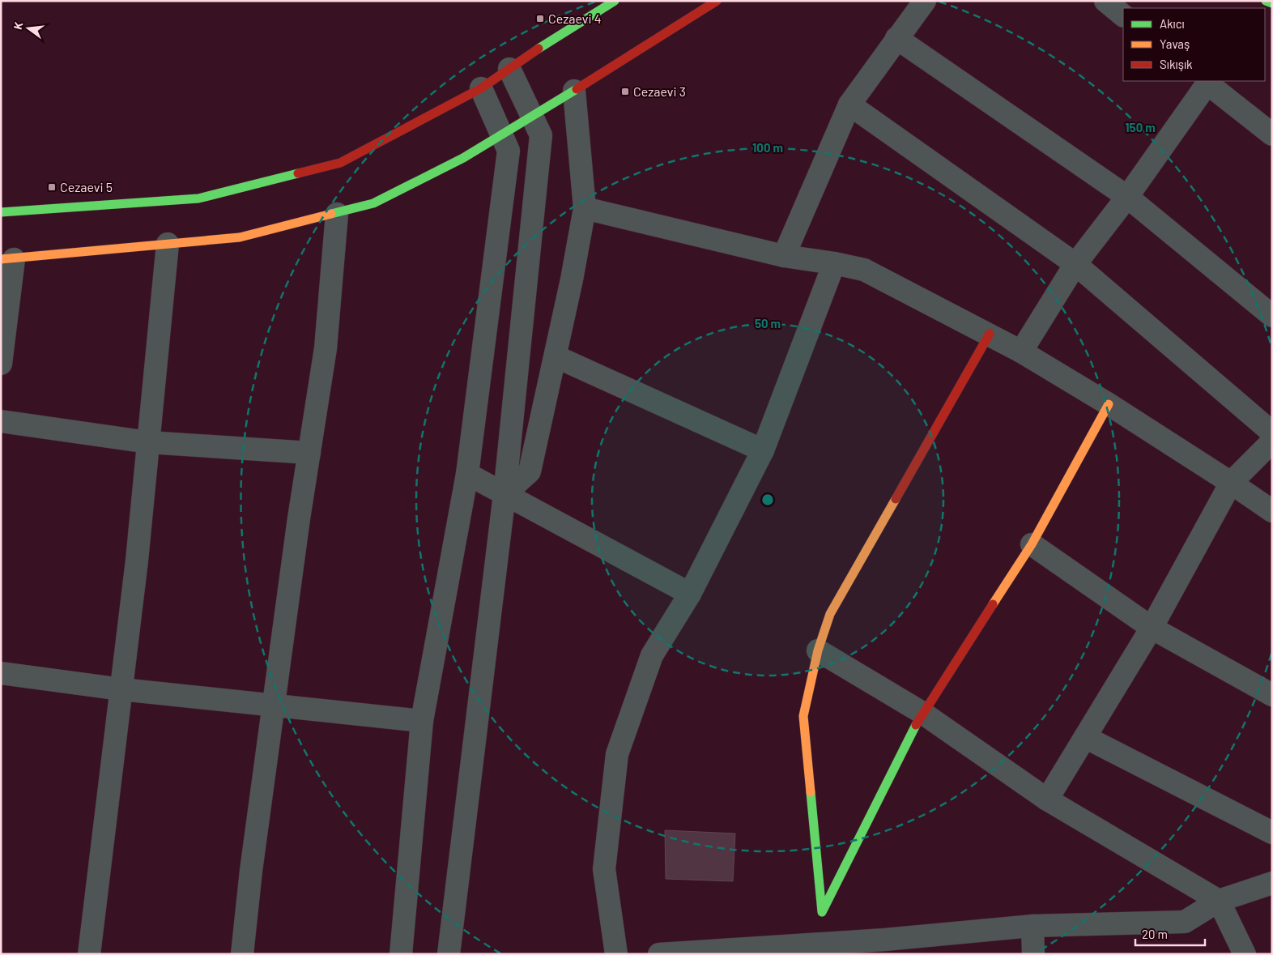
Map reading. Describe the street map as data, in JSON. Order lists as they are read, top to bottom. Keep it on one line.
{"places":{"transit":["Cezaevi 4","Cezaevi 3","Cezaevi 5"]},"legend":["Akıcı","Yavaş","Sıkışık"],"scale_bar":"20 m","north":"left","rings":["150 m","100 m","50 m"]}
